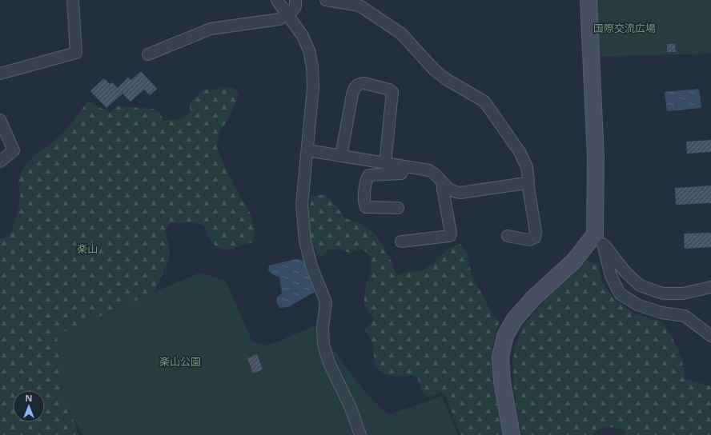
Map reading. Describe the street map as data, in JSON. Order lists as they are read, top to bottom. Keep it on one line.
{"parks":["国際交流広場","楽山","楽山公園"],"north":"top"}
